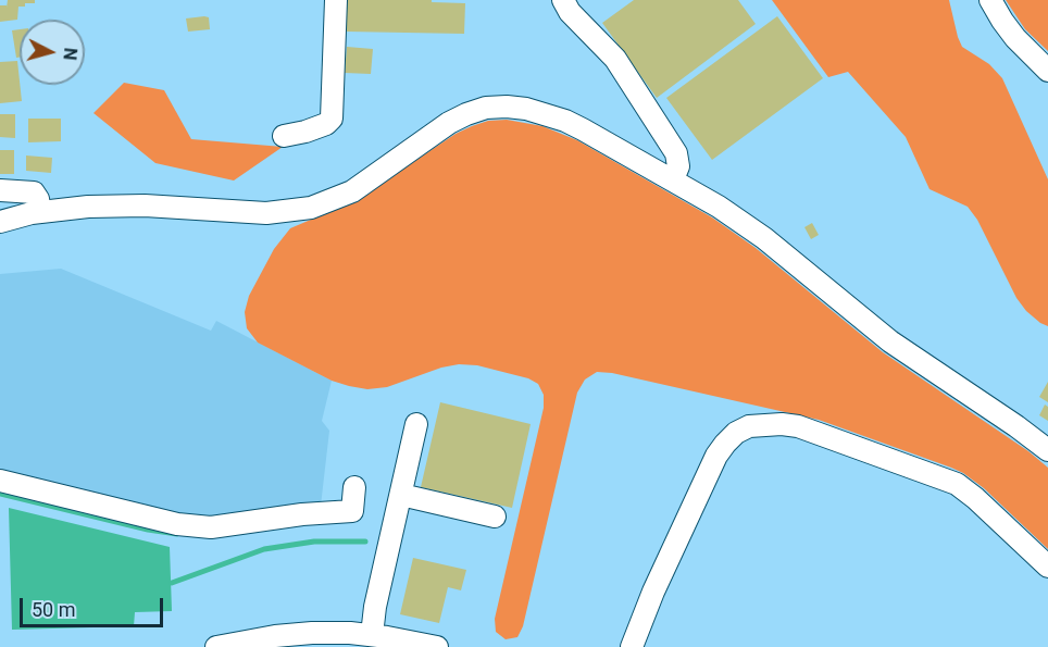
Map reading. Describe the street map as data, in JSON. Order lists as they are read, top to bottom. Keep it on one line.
{"scale_bar":"50 m","north":"right"}
